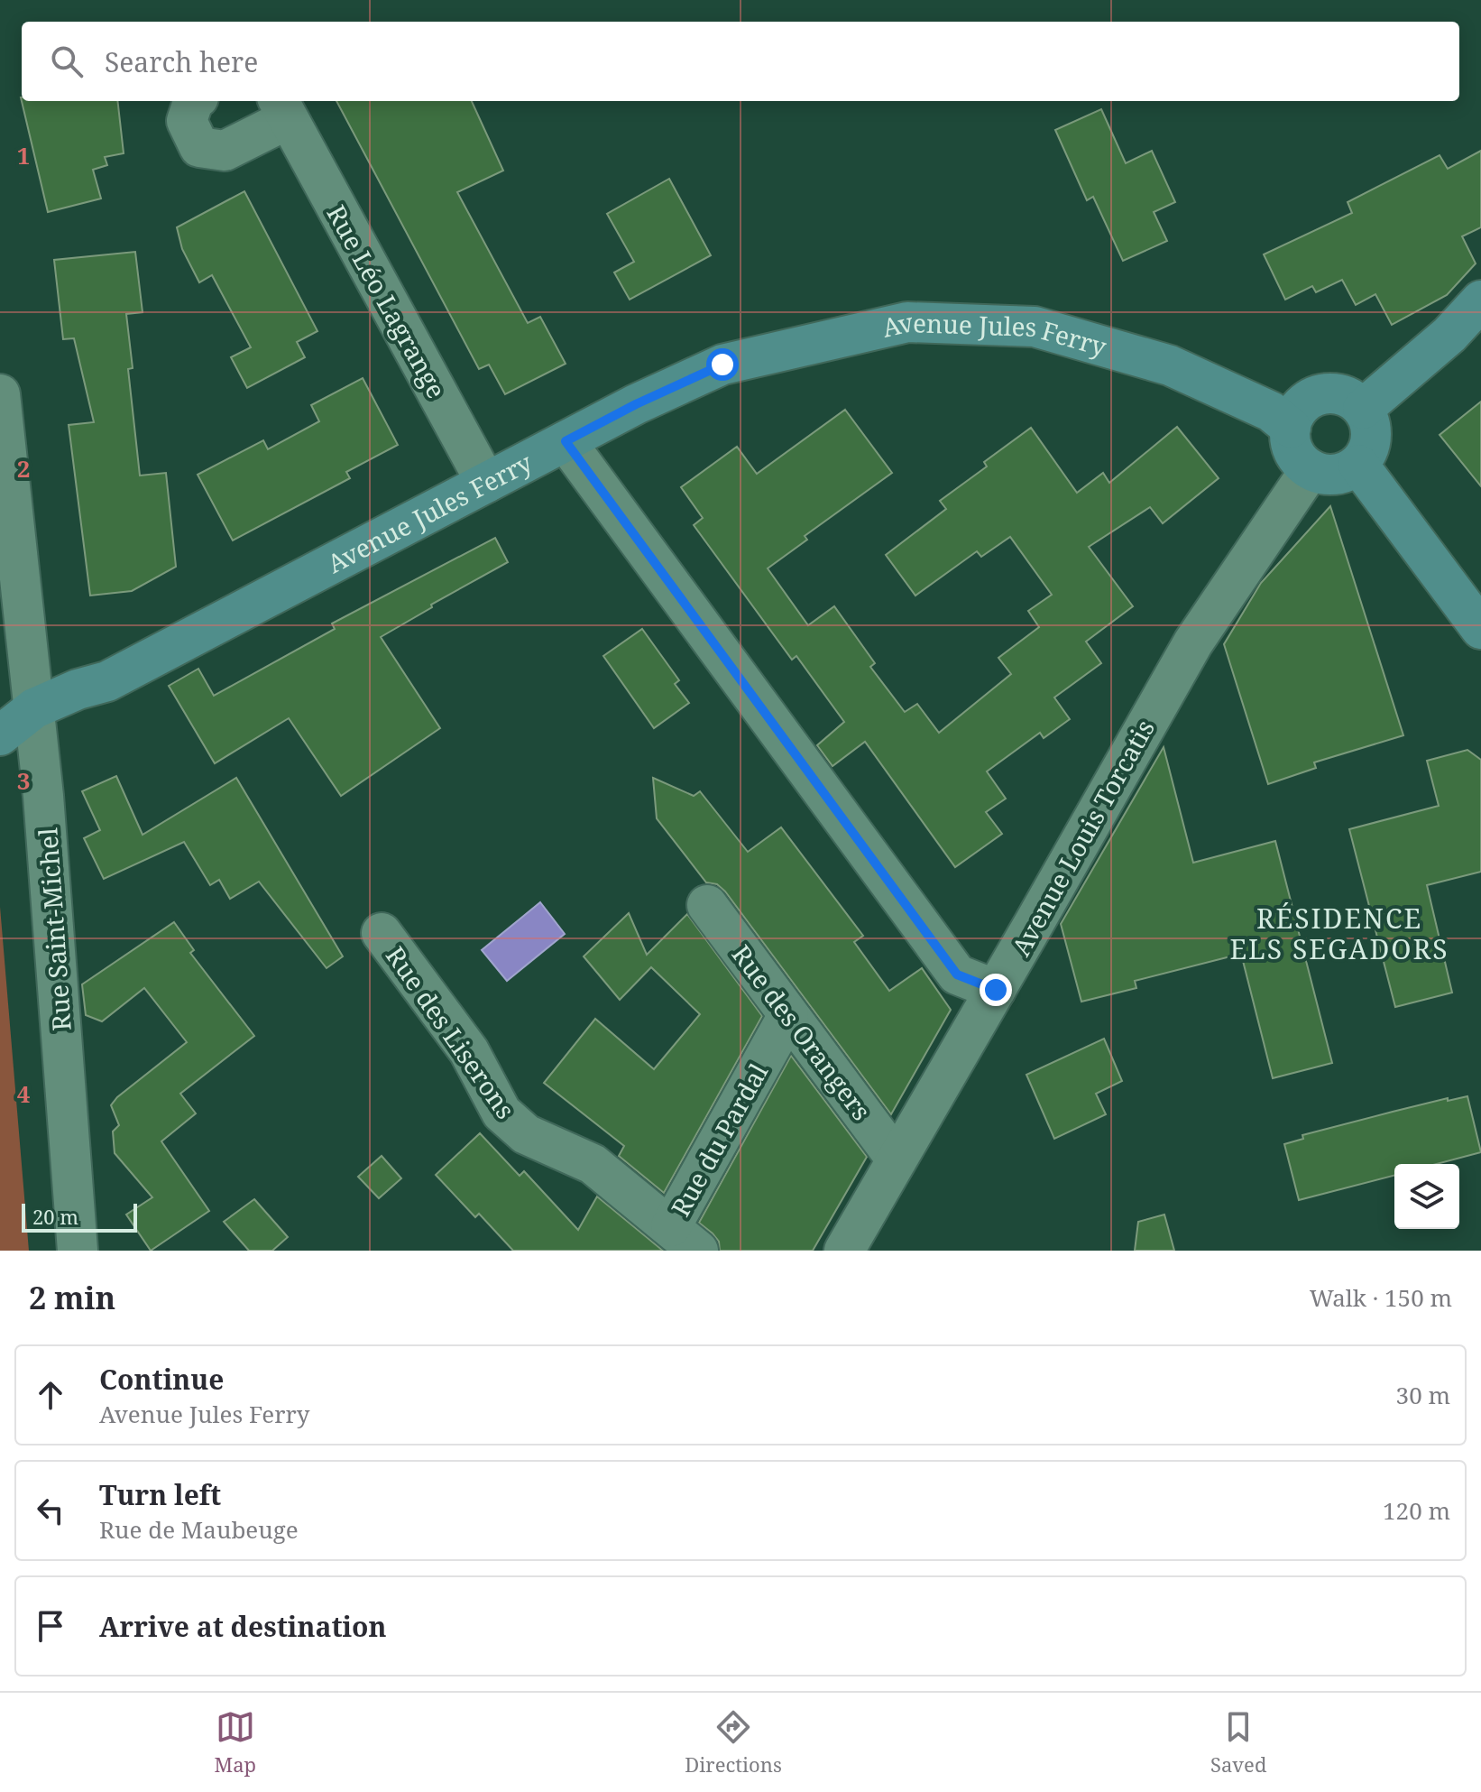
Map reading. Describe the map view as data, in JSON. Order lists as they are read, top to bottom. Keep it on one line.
{"streets":{"main road":["Avenue Jules Ferry"],"street":["Rue Léo Lagrange","Avenue Louis Torcatis","Rue Saint-Michel","Rue des Liserons","Rue des Orangers","Rue du Pardal"]},"crossings":[["Rue Léo Lagrange","Avenue Jules Ferry"],["Avenue Jules Ferry","Avenue Louis Torcatis"],["Avenue Jules Ferry","Rue Saint-Michel"],["Avenue Louis Torcatis","Rue des Orangers"],["Rue des Liserons","Rue du Pardal"],["Rue des Orangers","Rue du Pardal"]],"districts":["RÉSIDENCE ELS SEGADORS"],"scale_bar":"20 m","page":{"search":"Search here","scale":"20 m","heading":["2 min","Walk · 150 m"],"list":[["Continue","Avenue Jules Ferry","30 m"],["Turn left","Rue de Maubeuge","120 m"],"Arrive at destination"],"nav":["Map","Directions","Saved"]},"grid":{"rows":["1","2","3","4"]}}
